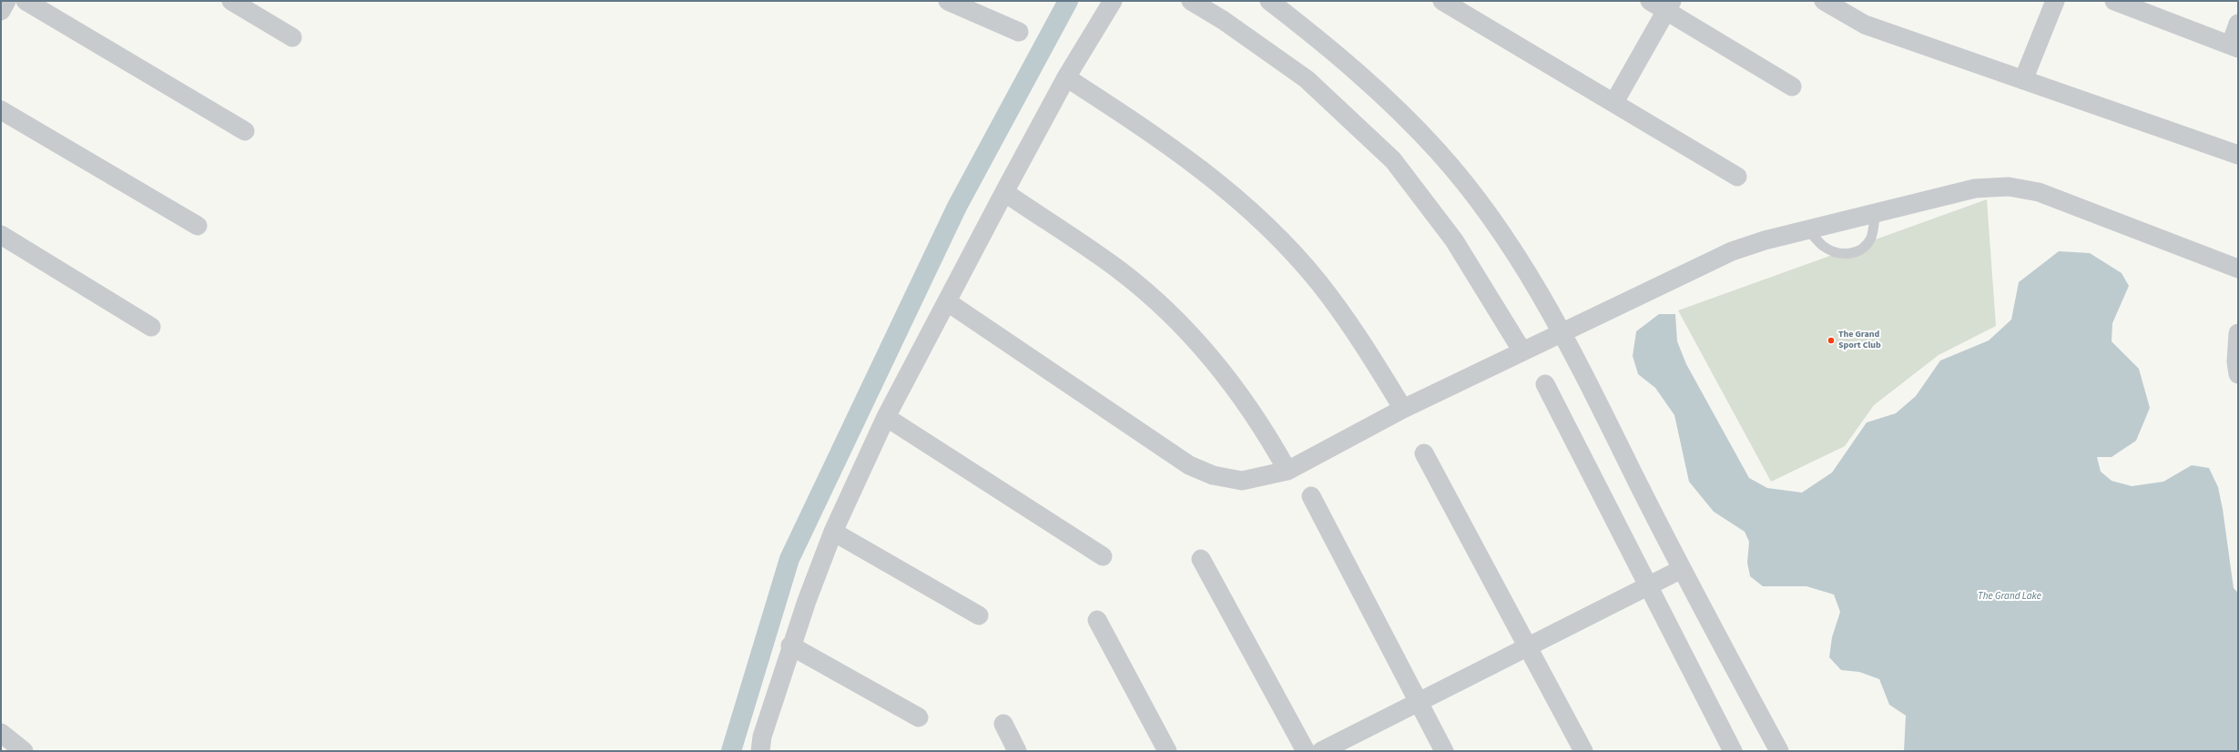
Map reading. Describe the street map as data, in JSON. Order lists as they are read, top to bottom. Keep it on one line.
{"water":["The Grand Lake"],"places":["The Grand Sport Club"]}
